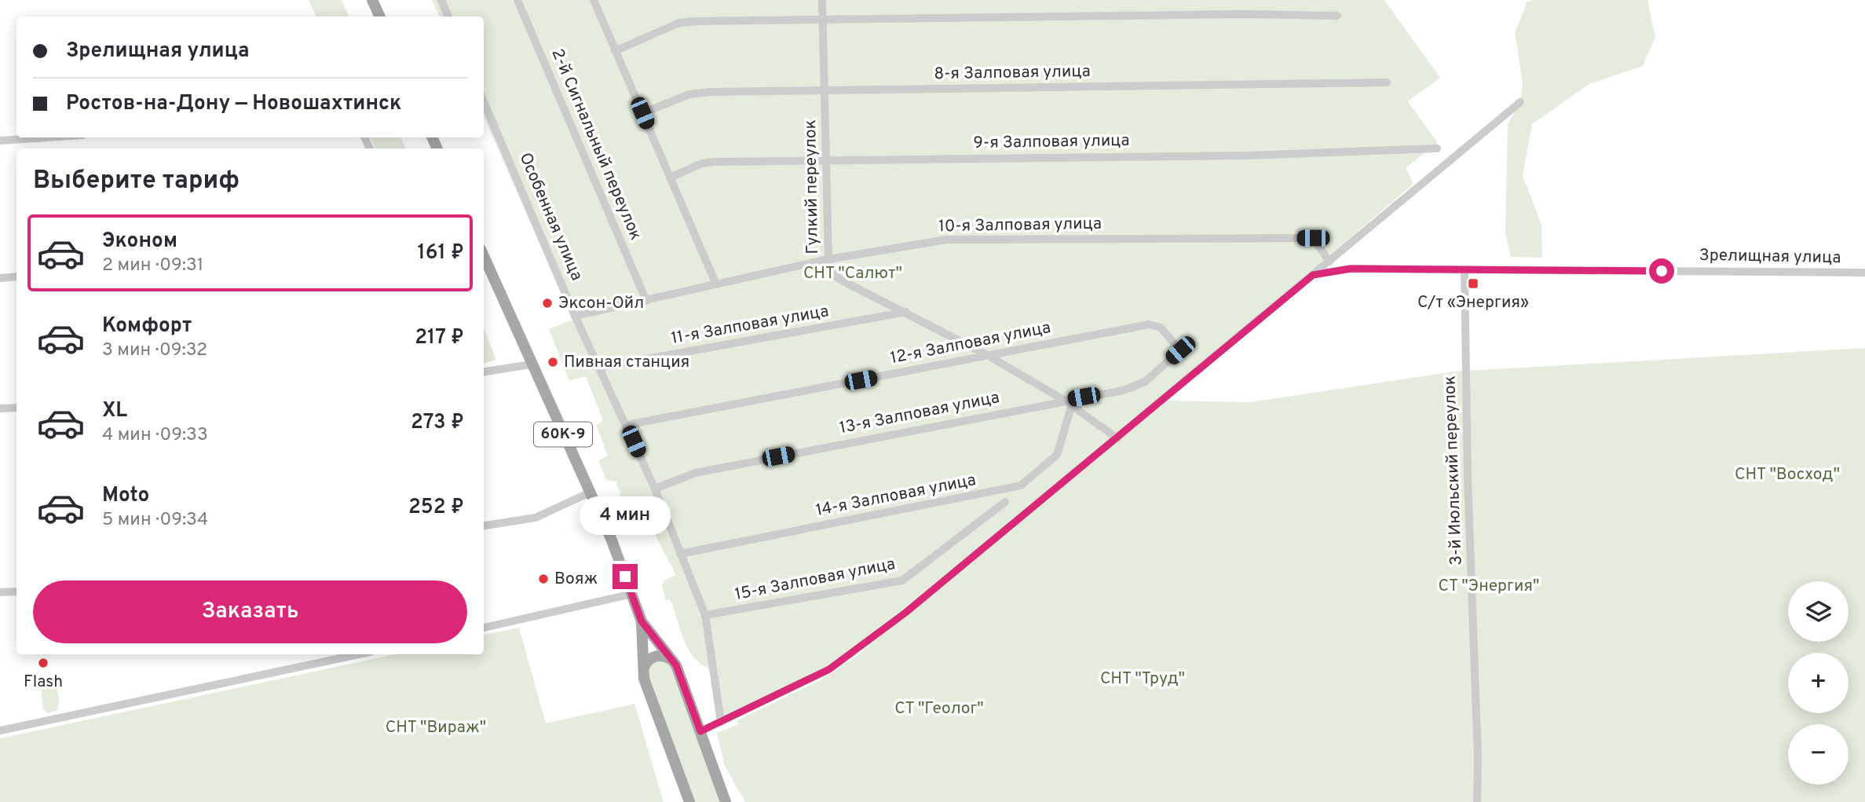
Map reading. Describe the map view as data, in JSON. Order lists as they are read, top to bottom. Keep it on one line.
{"streets":{"main road":["60К-9"],"street":["8-я Залповая улица","9-я Залповая улица","2-й Сигнальный переулок","Гулкий переулок","Особенная улица","10-я Залповая улица","Зрелищная улица","11-я Залповая улица","12-я Залповая улица","13-я Залповая улица","3-й Июльский переулок","14-я Залповая улица","15-я Залповая улица"]},"crossings":[["8-я Залповая улица","Гулкий переулок"],["9-я Залповая улица","Гулкий переулок"],["2-й Сигнальный переулок","10-я Залповая улица"],["Гулкий переулок","10-я Залповая улица"],["Гулкий переулок","11-я Залповая улица"],["Гулкий переулок","12-я Залповая улица"],["Гулкий переулок","13-я Залповая улица"],["Гулкий переулок","14-я Залповая улица"],["Особенная улица","10-я Залповая улица"],["Особенная улица","11-я Залповая улица"],["Особенная улица","12-я Залповая улица"],["Особенная улица","13-я Залповая улица"],["Особенная улица","14-я Залповая улица"],["Особенная улица","15-я Залповая улица"],["Зрелищная улица","3-й Июльский переулок"],["12-я Залповая улица","13-я Залповая улица"],["13-я Залповая улица","14-я Залповая улица"]],"parks":["СНТ \"Салют\"","СНТ \"Восход\"","СТ \"Энергия\"","СНТ \"Труд\"","СТ \"Геолог\"","СНТ \"Вираж\""],"places":{"transit":["С/т «Энергия»"],"other":["Эксон-Ойл","Пивная станция","Вояж","Flash"]},"page":{"banner":["Зрелищная улица","Ростов-на-Дону — Новошахтинск"],"heading":"Выберите тариф","list":[{"name":"Эконом","note":"2 мин · 09:31","value":"161 ₽"},{"name":"Комфорт","note":"3 мин · 09:32","value":"217 ₽"},{"name":"XL","note":"4 мин · 09:33","value":"273 ₽"},{"name":"Moto","note":"5 мин · 09:34","value":"252 ₽"}],"bubble":"4 мин","buttons":"Заказать","map_buttons":["+","−"]}}
